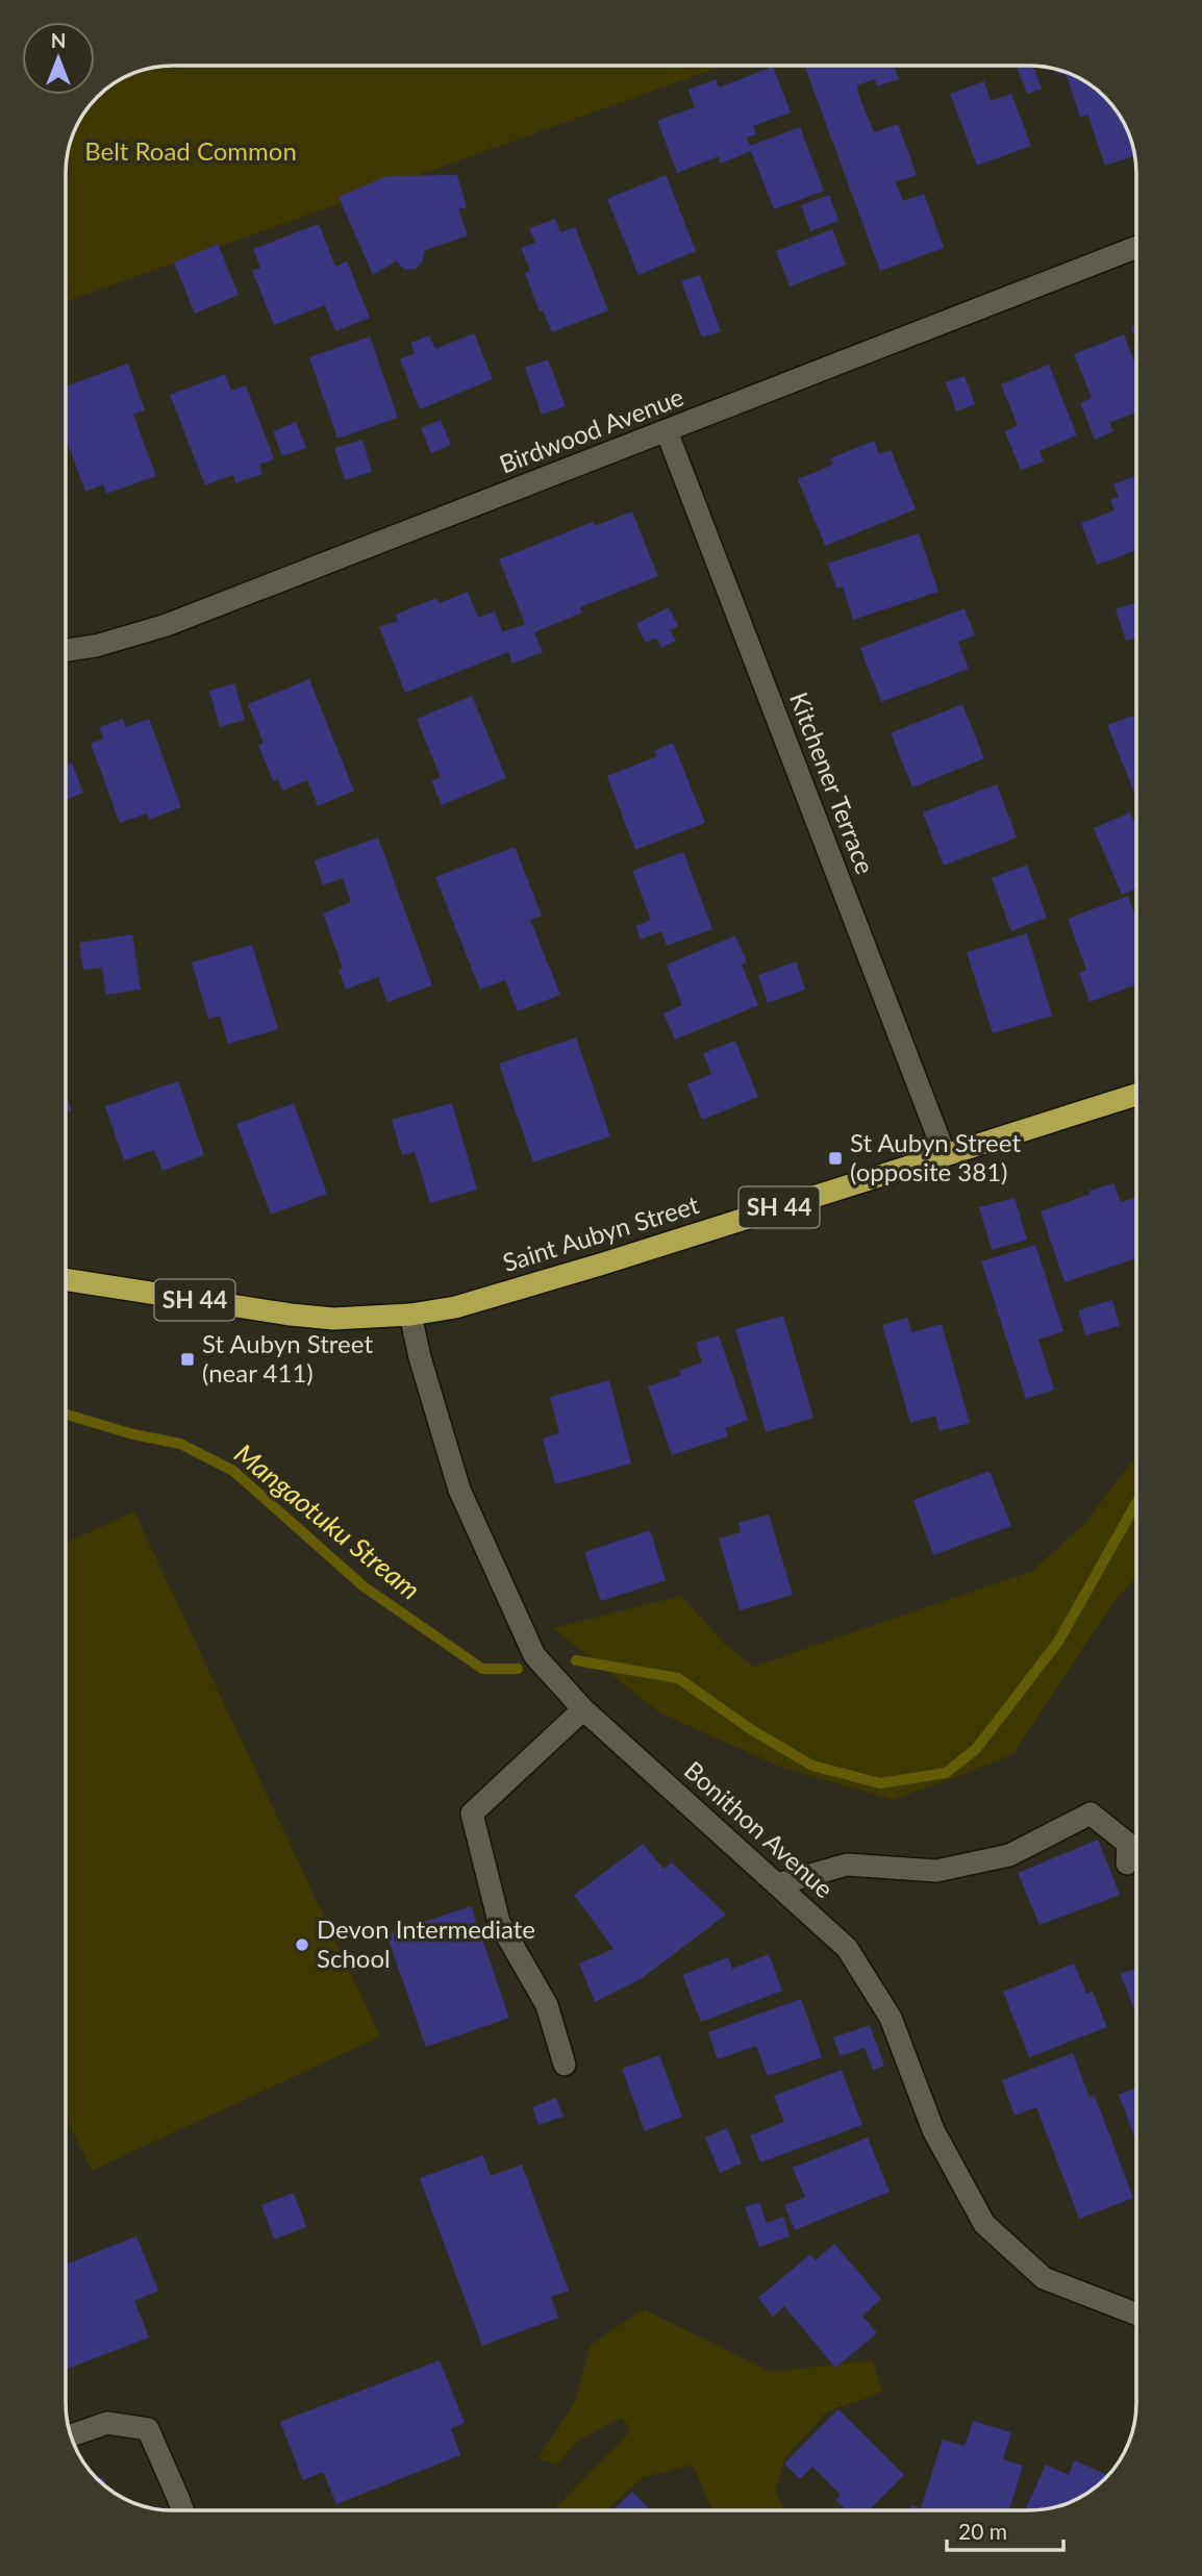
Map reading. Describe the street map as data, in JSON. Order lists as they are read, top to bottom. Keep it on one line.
{"streets":{"highway":["SH 44","Saint Aubyn Street"],"street":["Birdwood Avenue","Kitchener Terrace","Bonithon Avenue"]},"crossings":[["Birdwood Avenue","Kitchener Terrace"],["Kitchener Terrace","Saint Aubyn Street"],["Saint Aubyn Street","Bonithon Avenue"]],"water":["Mangaotuku Stream"],"parks":["Belt Road Common"],"places":{"transit":["St Aubyn Street (opposite 381)","St Aubyn Street (near 411)"],"other":["Devon Intermediate School"]},"scale_bar":"20 m","north":"top"}
